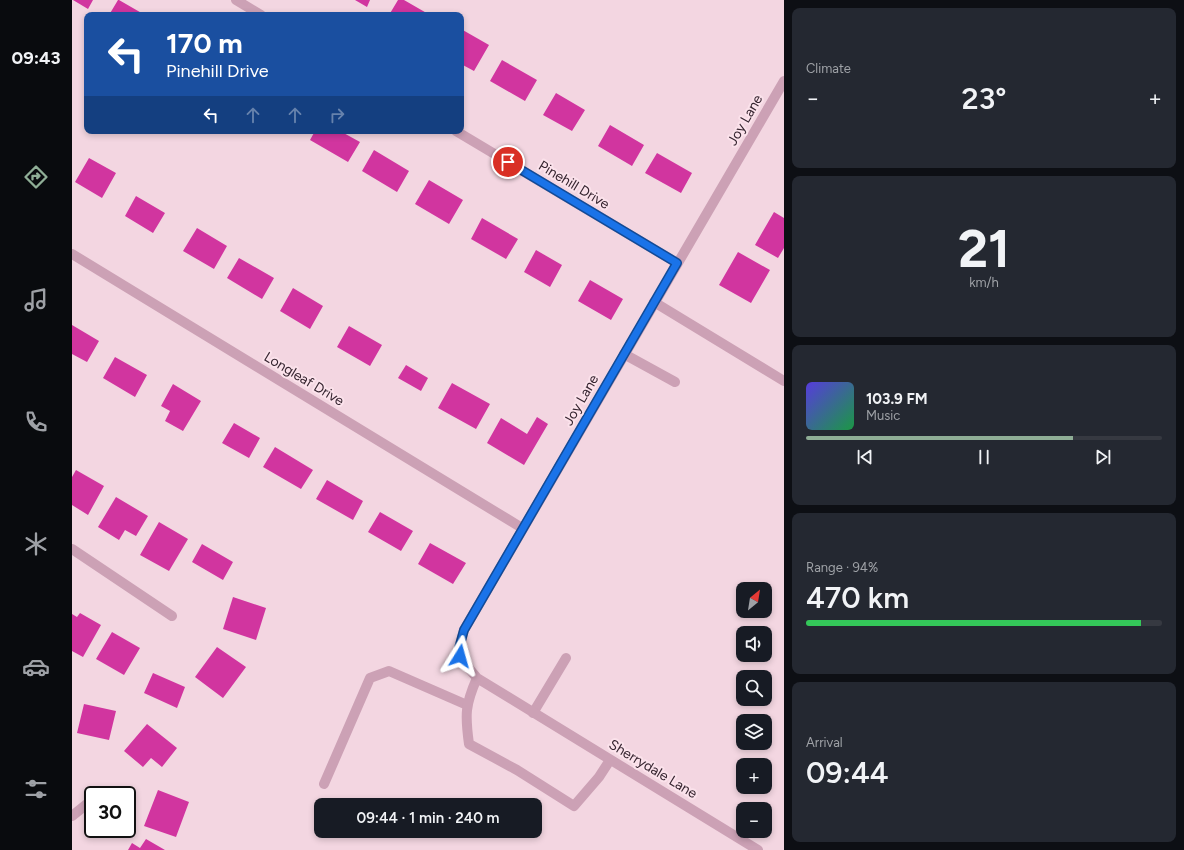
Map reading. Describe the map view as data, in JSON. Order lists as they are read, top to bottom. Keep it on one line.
{"streets":{"street":["Joy Lane","Pinehill Drive","Longleaf Drive","Sherrydale Lane"]},"crossings":[["Joy Lane","Pinehill Drive"],["Joy Lane","Longleaf Drive"],["Joy Lane","Sherrydale Lane"]],"north":"top right","page":{"tabs":"09:43","tile":["Climate",["21","km/h"],["Range · 94%","470 km"],["Arrival","09:44"]],"turn":["170 m","Pinehill Drive"],"heat":["−","23°","+"],"song":["103.9 FM","Music"],"map_buttons":["+","−"],"limit":"30","trip":"09:44 · 1 min · 240 m"}}
